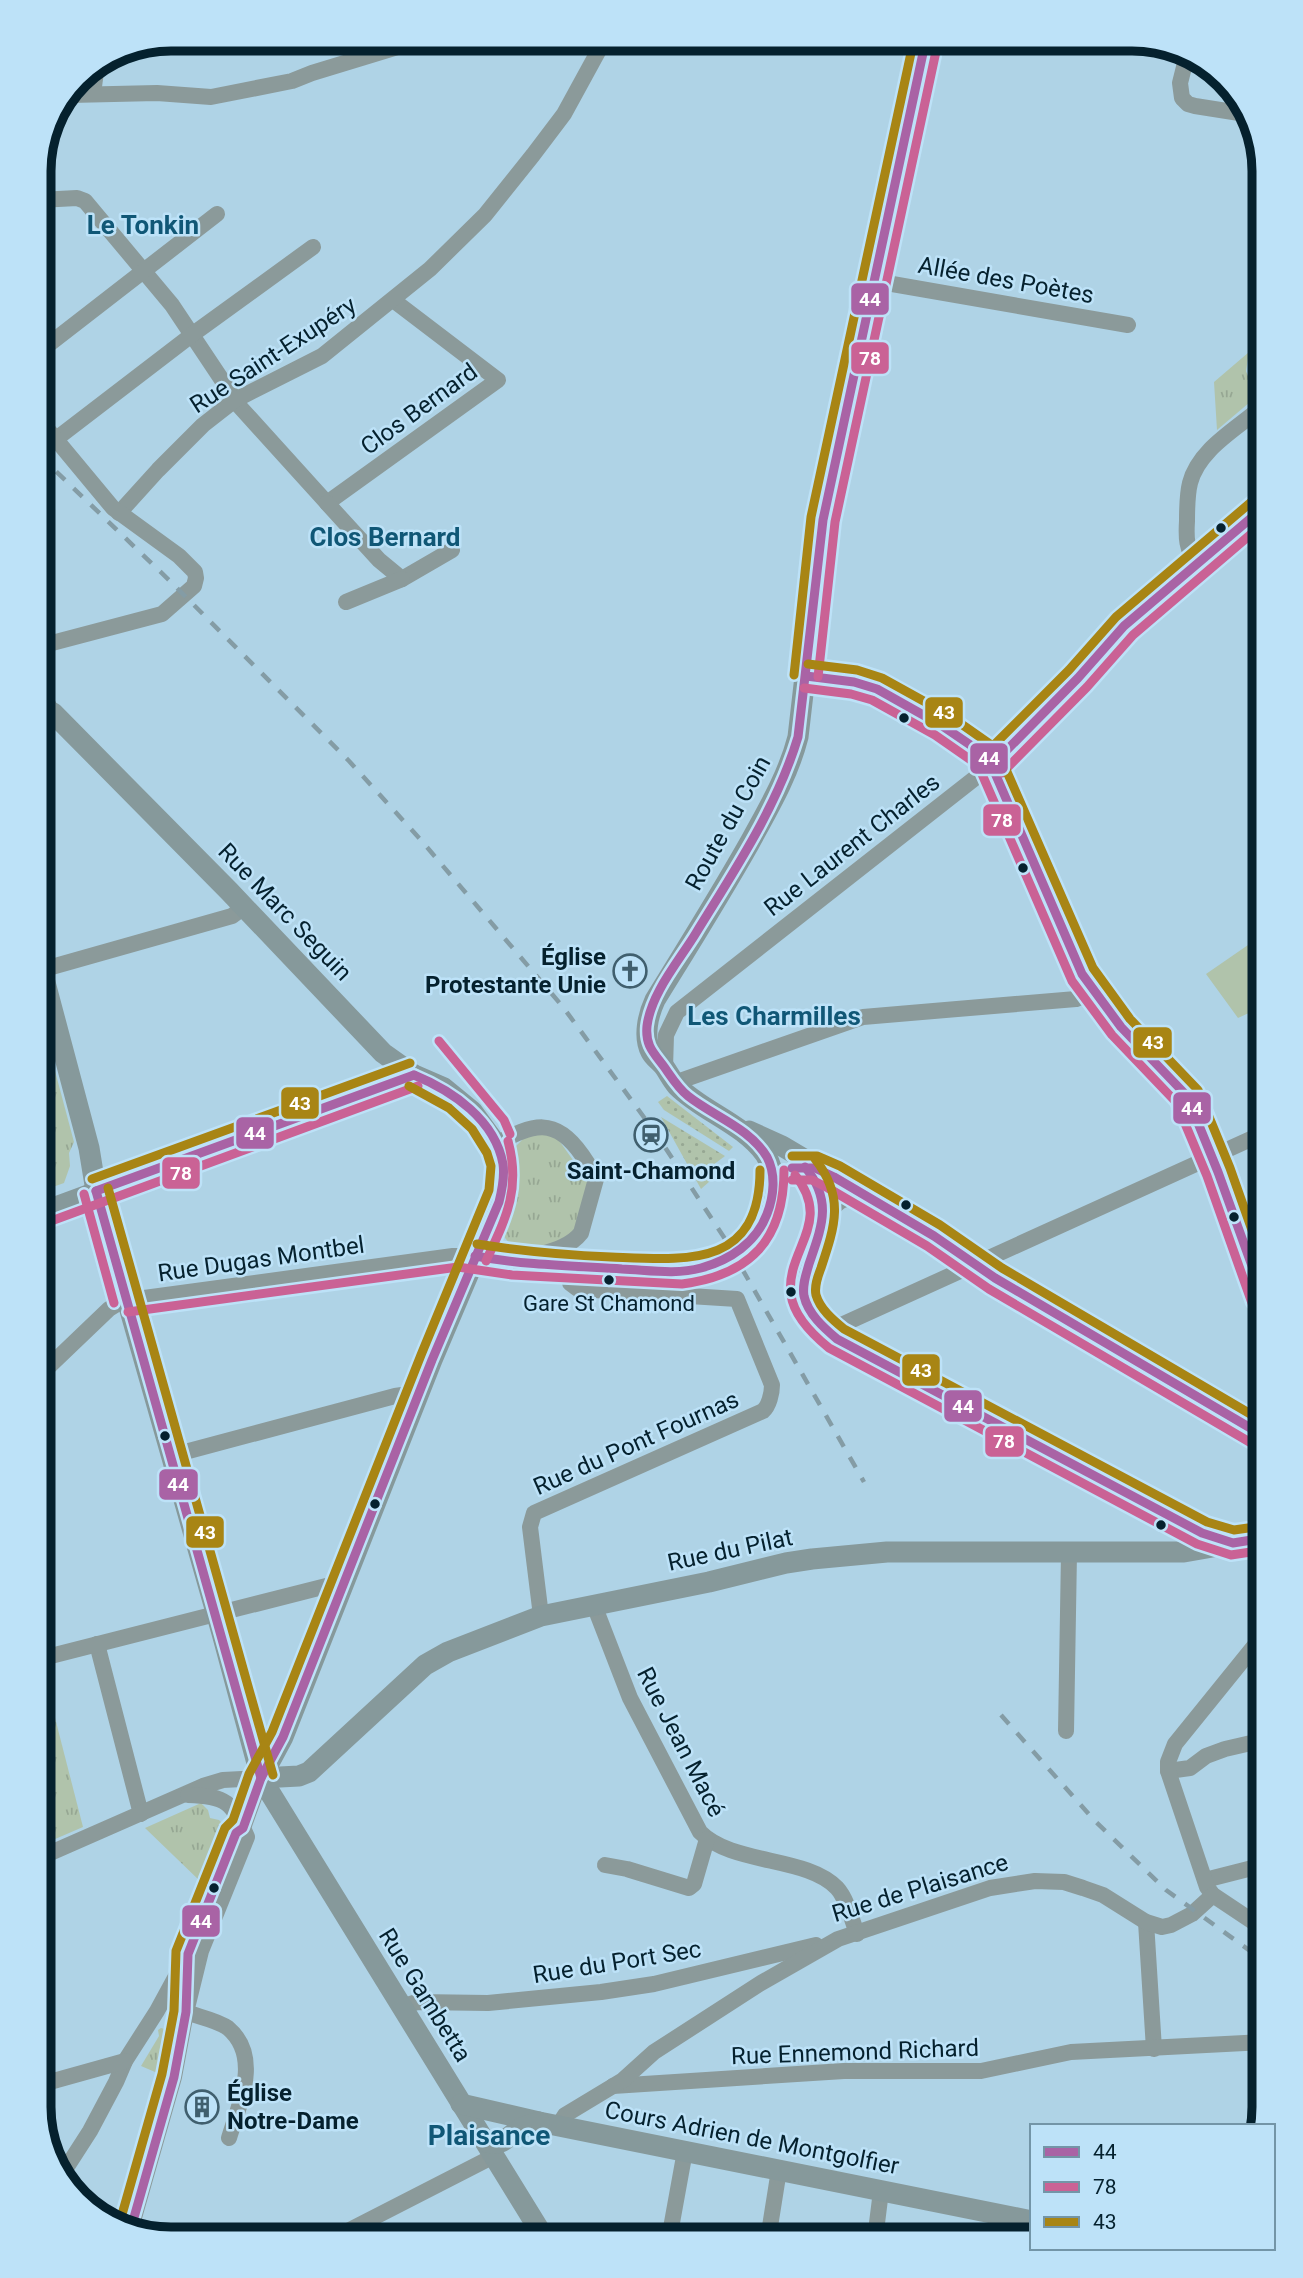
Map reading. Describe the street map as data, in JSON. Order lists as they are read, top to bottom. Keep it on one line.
{"streets":{"main road":["Route du Coin","Rue Marc Seguin","Rue du Pilat","Rue de Plaisance","Rue Gambetta","Cours Adrien de Montgolfier"],"street":["Allée des Poètes","Rue Saint-Exupéry","Clos Bernard","Rue Laurent Charles","Rue Dugas Montbel","Rue du Pont Fournas","Rue Jean Macé","Rue du Port Sec","Rue Ennemond Richard"]},"crossings":[["Allée des Poètes","Route du Coin"],["Rue Saint-Exupéry","Clos Bernard"],["Rue Dugas Montbel","Rue Gambetta"],["Rue du Pont Fournas","Rue du Pilat"],["Rue du Pilat","Rue Jean Macé"],["Rue du Pilat","Rue Gambetta"],["Rue Jean Macé","Rue de Plaisance"],["Rue de Plaisance","Rue du Port Sec"],["Rue de Plaisance","Rue Gambetta"],["Rue de Plaisance","Rue Ennemond Richard"],["Rue de Plaisance","Cours Adrien de Montgolfier"],["Rue du Port Sec","Rue Gambetta"],["Rue Gambetta","Cours Adrien de Montgolfier"]],"districts":["Le Tonkin","Clos Bernard","Les Charmilles","Plaisance"],"places":{"church":["Église Protestante Unie"],"station":["Saint-Chamond"],"other":["Gare St Chamond"],"building":["Église Notre-Dame"]},"lines":["transit line 44","transit line 78","transit line 43"],"legend":["44","78","43"]}
